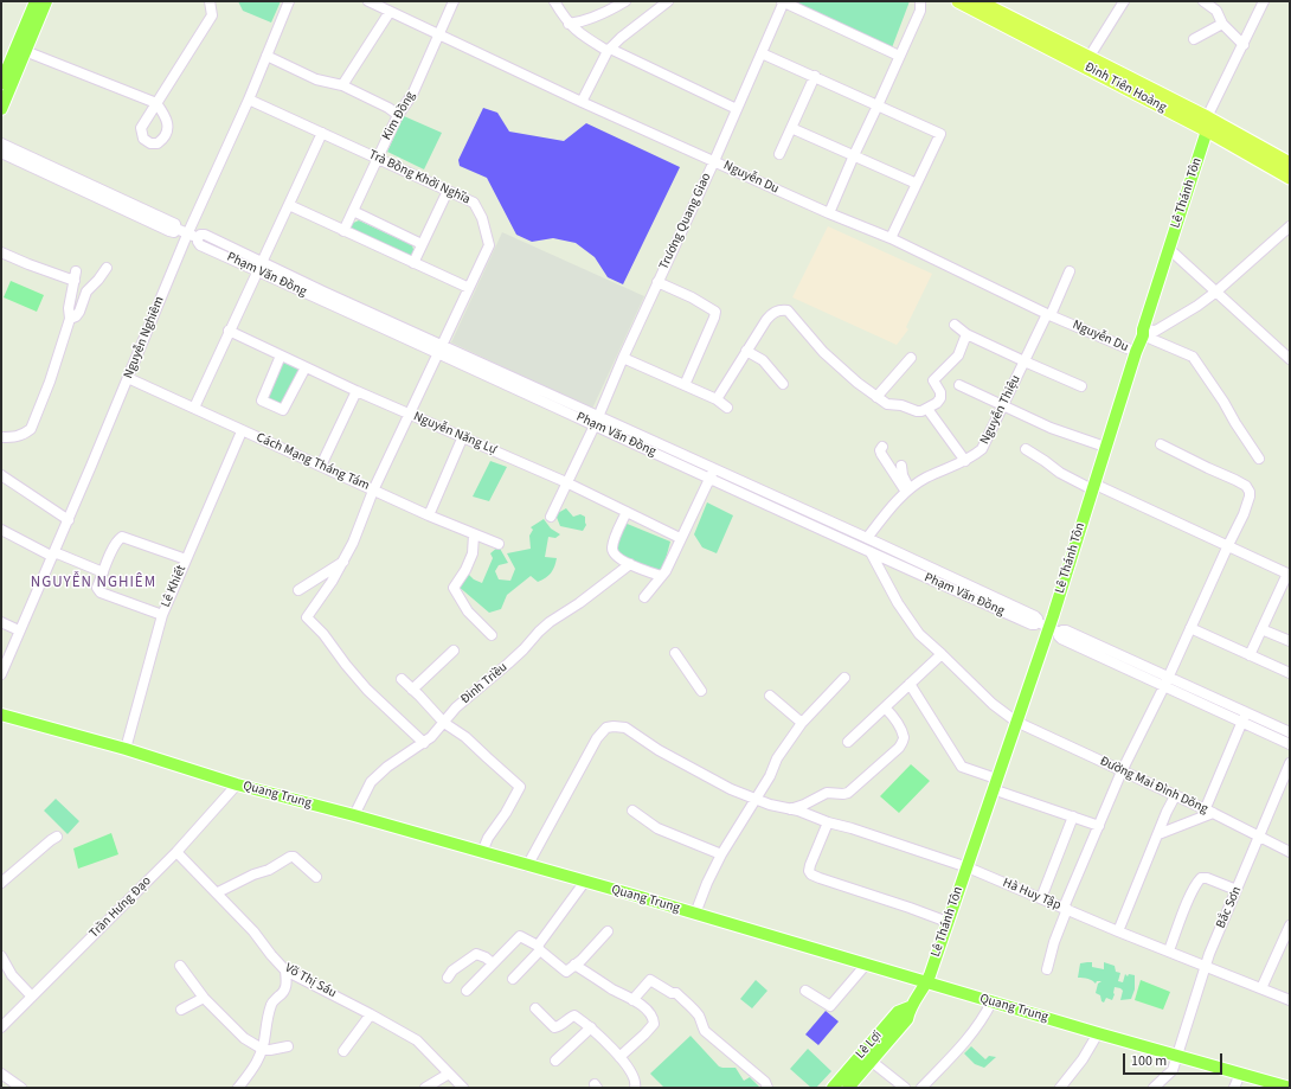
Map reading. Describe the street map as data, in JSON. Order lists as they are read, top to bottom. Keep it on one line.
{"streets":{"highway":["Đinh Tiên Hoàng"],"main road":["Lê Thánh Tôn","Quang Trung","Lê Lợi"],"street":["Kim Đồng","Trà Bồng Khởi Nghĩa","Nguyễn Du","Trương Quang Giao","Phạm Văn Đồng","Nguyễn Nghiêm","Nguyễn Thiệu","Nguyễn Năng Lự","Cách Mạng Tháng Tám","Lê Khiết","Đinh Triều","Đường Mai Đình Dõng","Hà Huy Tập","Trần Hưng Đạo","Bắc Sơn","Võ Thị Sáu"]},"crossings":[["Đinh Tiên Hoàng","Lê Thánh Tôn"],["Kim Đồng","Trà Bồng Khởi Nghĩa"],["Kim Đồng","Nguyễn Du"],["Trà Bồng Khởi Nghĩa","Phạm Văn Đồng"],["Trà Bồng Khởi Nghĩa","Nguyễn Nghiêm"],["Trà Bồng Khởi Nghĩa","Nguyễn Năng Lự"],["Trà Bồng Khởi Nghĩa","Cách Mạng Tháng Tám"],["Trà Bồng Khởi Nghĩa","Đinh Triều"],["Nguyễn Du","Lê Thánh Tôn"],["Nguyễn Du","Trương Quang Giao"],["Nguyễn Du","Nguyễn Thiệu"],["Lê Thánh Tôn","Phạm Văn Đồng"],["Lê Thánh Tôn","Đường Mai Đình Dõng"],["Lê Thánh Tôn","Quang Trung"],["Lê Thánh Tôn","Hà Huy Tập"],["Lê Thánh Tôn","Lê Lợi"],["Trương Quang Giao","Phạm Văn Đồng"],["Trương Quang Giao","Nguyễn Năng Lự"],["Phạm Văn Đồng","Nguyễn Nghiêm"],["Phạm Văn Đồng","Nguyễn Thiệu"],["Phạm Văn Đồng","Đường Mai Đình Dõng"],["Nguyễn Nghiêm","Cách Mạng Tháng Tám"],["Cách Mạng Tháng Tám","Lê Khiết"],["Lê Khiết","Quang Trung"],["Đinh Triều","Quang Trung"],["Đường Mai Đình Dõng","Bắc Sơn"],["Quang Trung","Hà Huy Tập"],["Quang Trung","Trần Hưng Đạo"],["Quang Trung","Bắc Sơn"],["Quang Trung","Lê Lợi"],["Hà Huy Tập","Bắc Sơn"],["Trần Hưng Đạo","Võ Thị Sáu"]],"districts":["NGUYỄN NGHIÊM"],"scale_bar":"100 m"}
